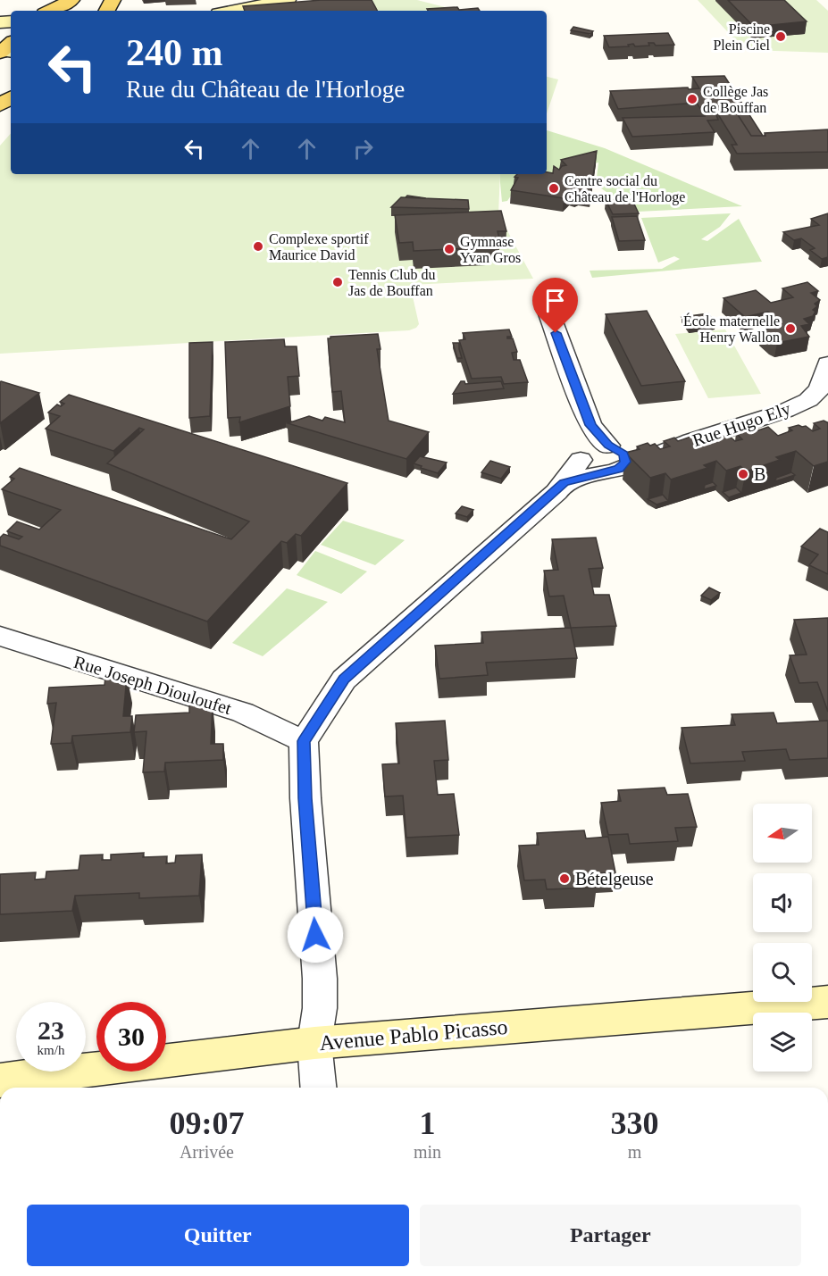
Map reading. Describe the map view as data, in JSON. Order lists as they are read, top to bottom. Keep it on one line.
{"streets":{"main road":["Avenue Pablo Picasso"],"street":["Rue Hugo Ely","Rue Joseph Diouloufet"]},"crossings":[["Rue Hugo Ely","Rue Joseph Diouloufet"]],"places":["Piscine Plein Ciel","Collège Jas de Bouffan","Centre social du Château de l'Horloge","Complexe sportif Maurice David","Gymnase Yvan Gros","Tennis Club du Jas de Bouffan","École maternelle Henry Wallon","B","Bételgeuse"],"north":"left","page":{"turn":["240 m","Rue du Château de l'Horloge"],"speed":"23 km/h","limit":"30","eta":["09:07","Arrivée","1","min","330","m"],"buttons":["Quitter","Partager"]}}
